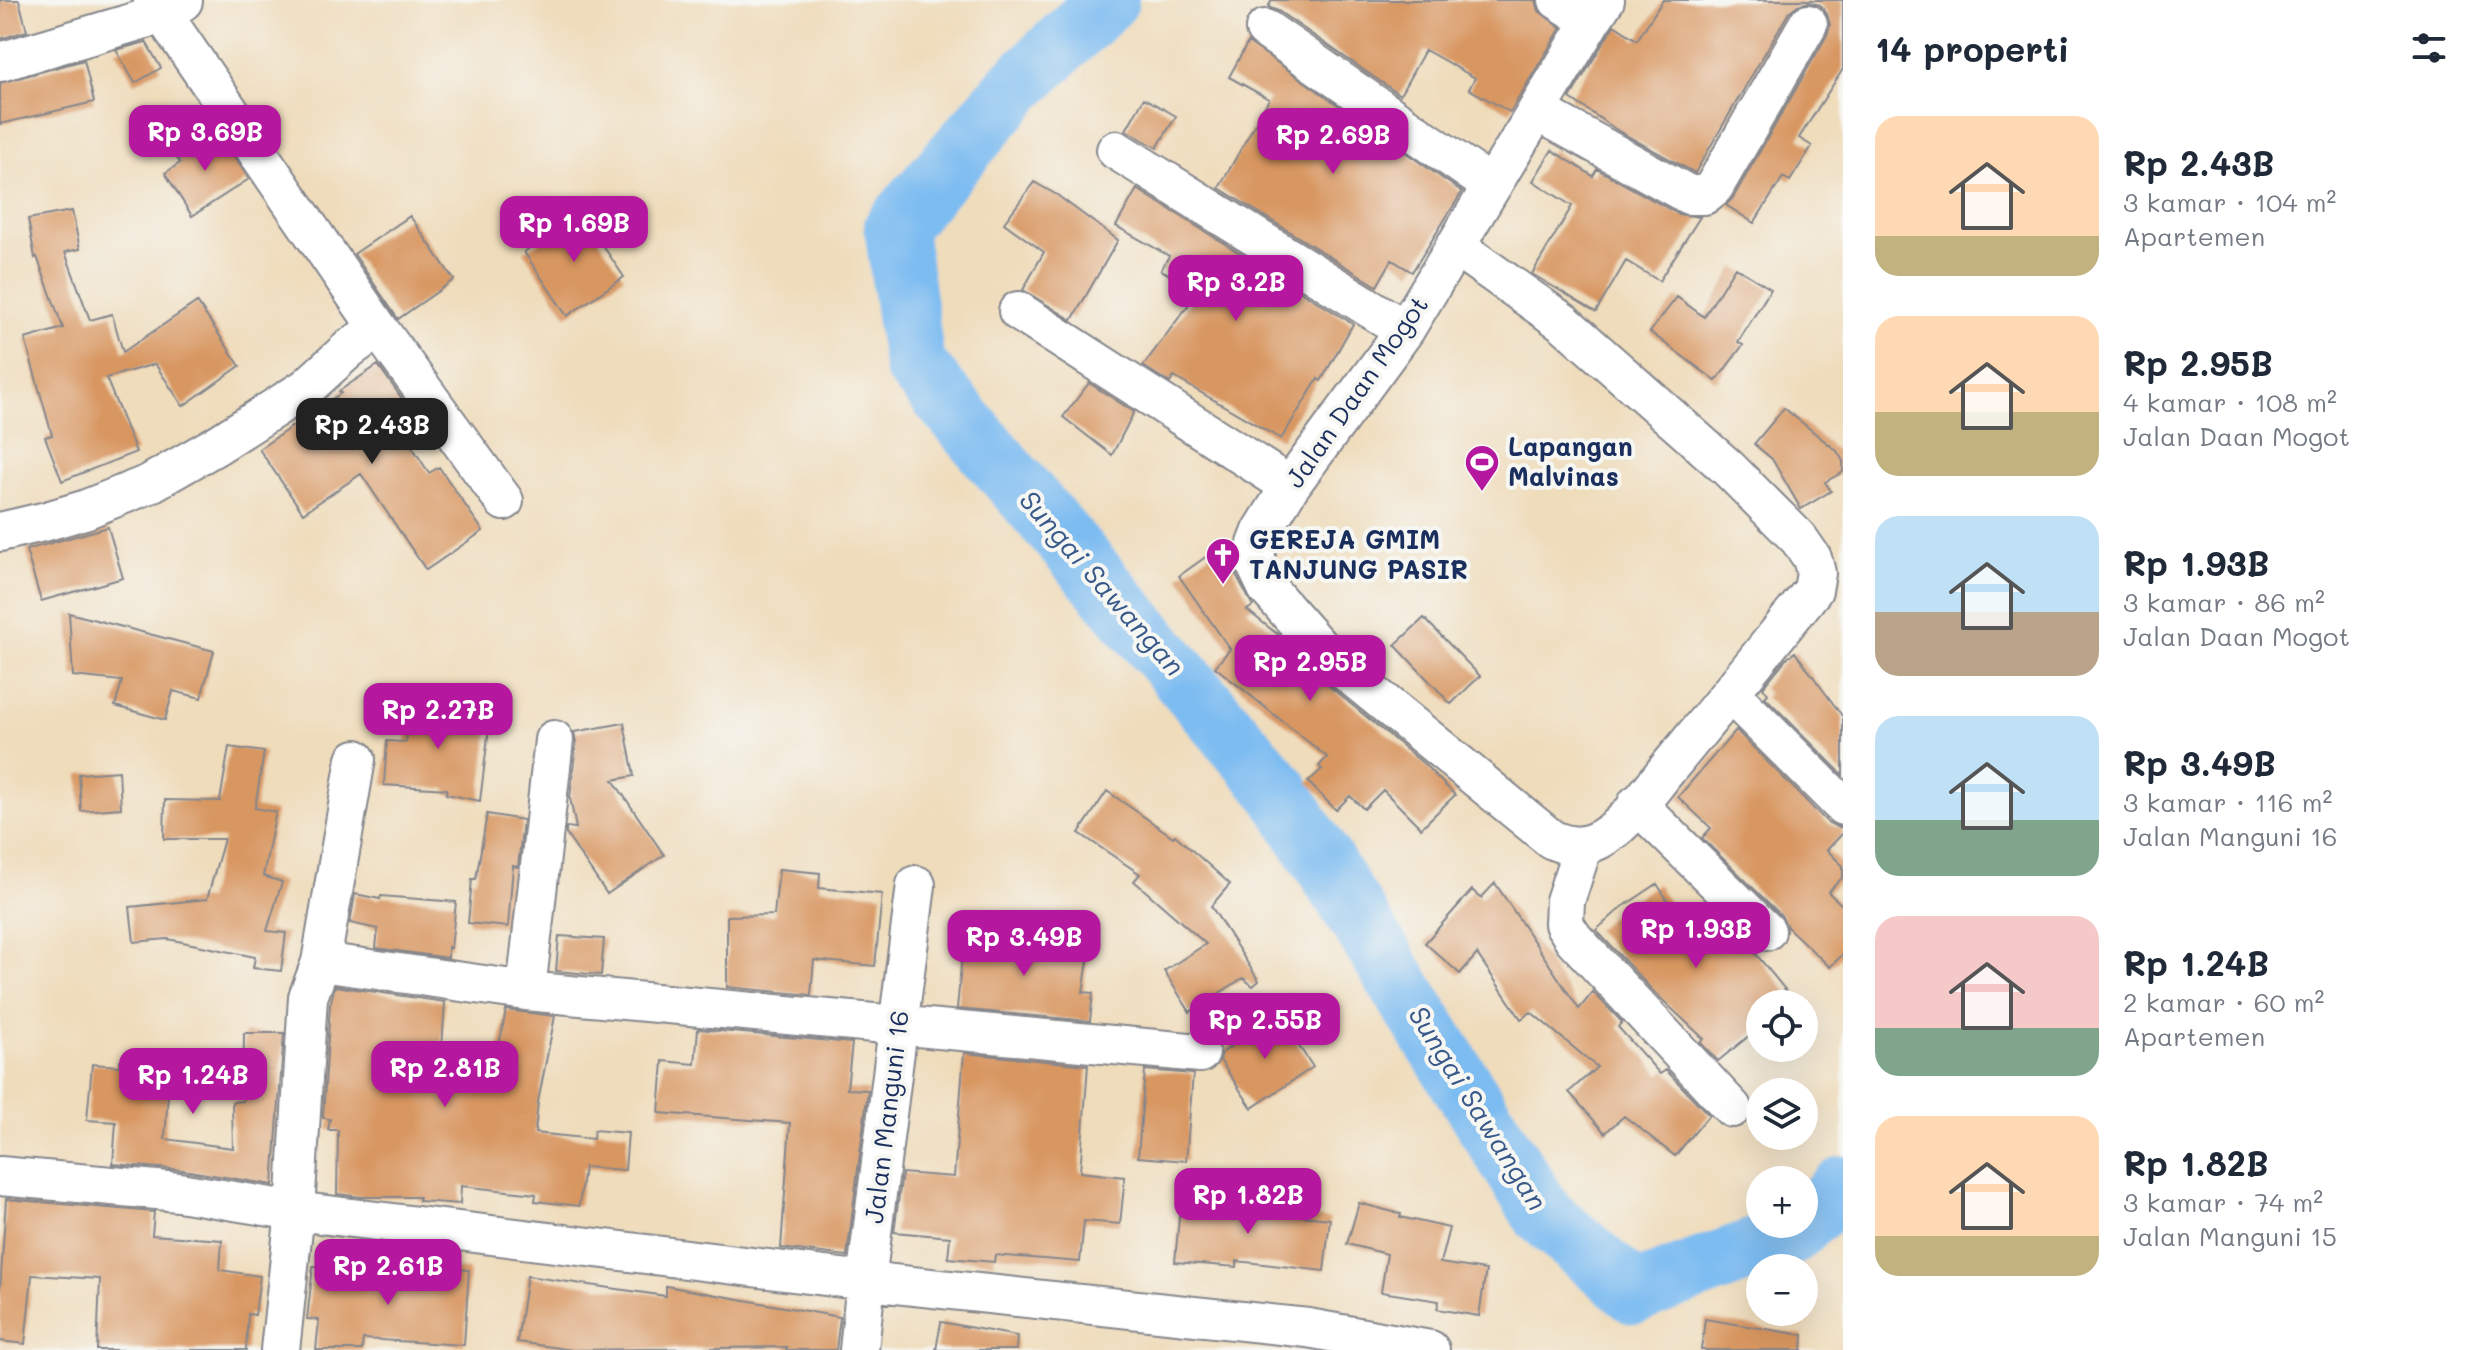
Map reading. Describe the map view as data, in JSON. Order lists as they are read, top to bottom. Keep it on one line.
{"streets":{"street":["Jalan Daan Mogot","Jalan Manguni 16"]},"water":["Sungai Sawangan"],"places":{"sports":["Lapangan Malvinas"],"church":["GEREJA GMIM TANJUNG PASIR"]},"page":{"heading":"14 properti","list":[{"name":"Rp 2.43B","note":"3 kamar · 104 m² · Apartemen"},{"name":"Rp 2.95B","note":"4 kamar · 108 m² · Jalan Daan Mogot"},{"name":"Rp 1.93B","note":"3 kamar · 86 m² · Jalan Daan Mogot"},{"name":"Rp 3.49B","note":"3 kamar · 116 m² · Jalan Manguni 16"},{"name":"Rp 1.24B","note":"2 kamar · 60 m² · Apartemen"},{"name":"Rp 1.82B","note":"3 kamar · 74 m² · Jalan Manguni 15"}],"price":["Rp 3.69B","Rp 2.69B","Rp 1.69B","Rp 3.2B","Rp 2.43B","Rp 2.95B","Rp 2.27B","Rp 1.93B","Rp 3.49B","Rp 2.55B","Rp 2.81B","Rp 1.24B","Rp 1.82B","Rp 2.61B"],"map_buttons":["+","−"]}}
